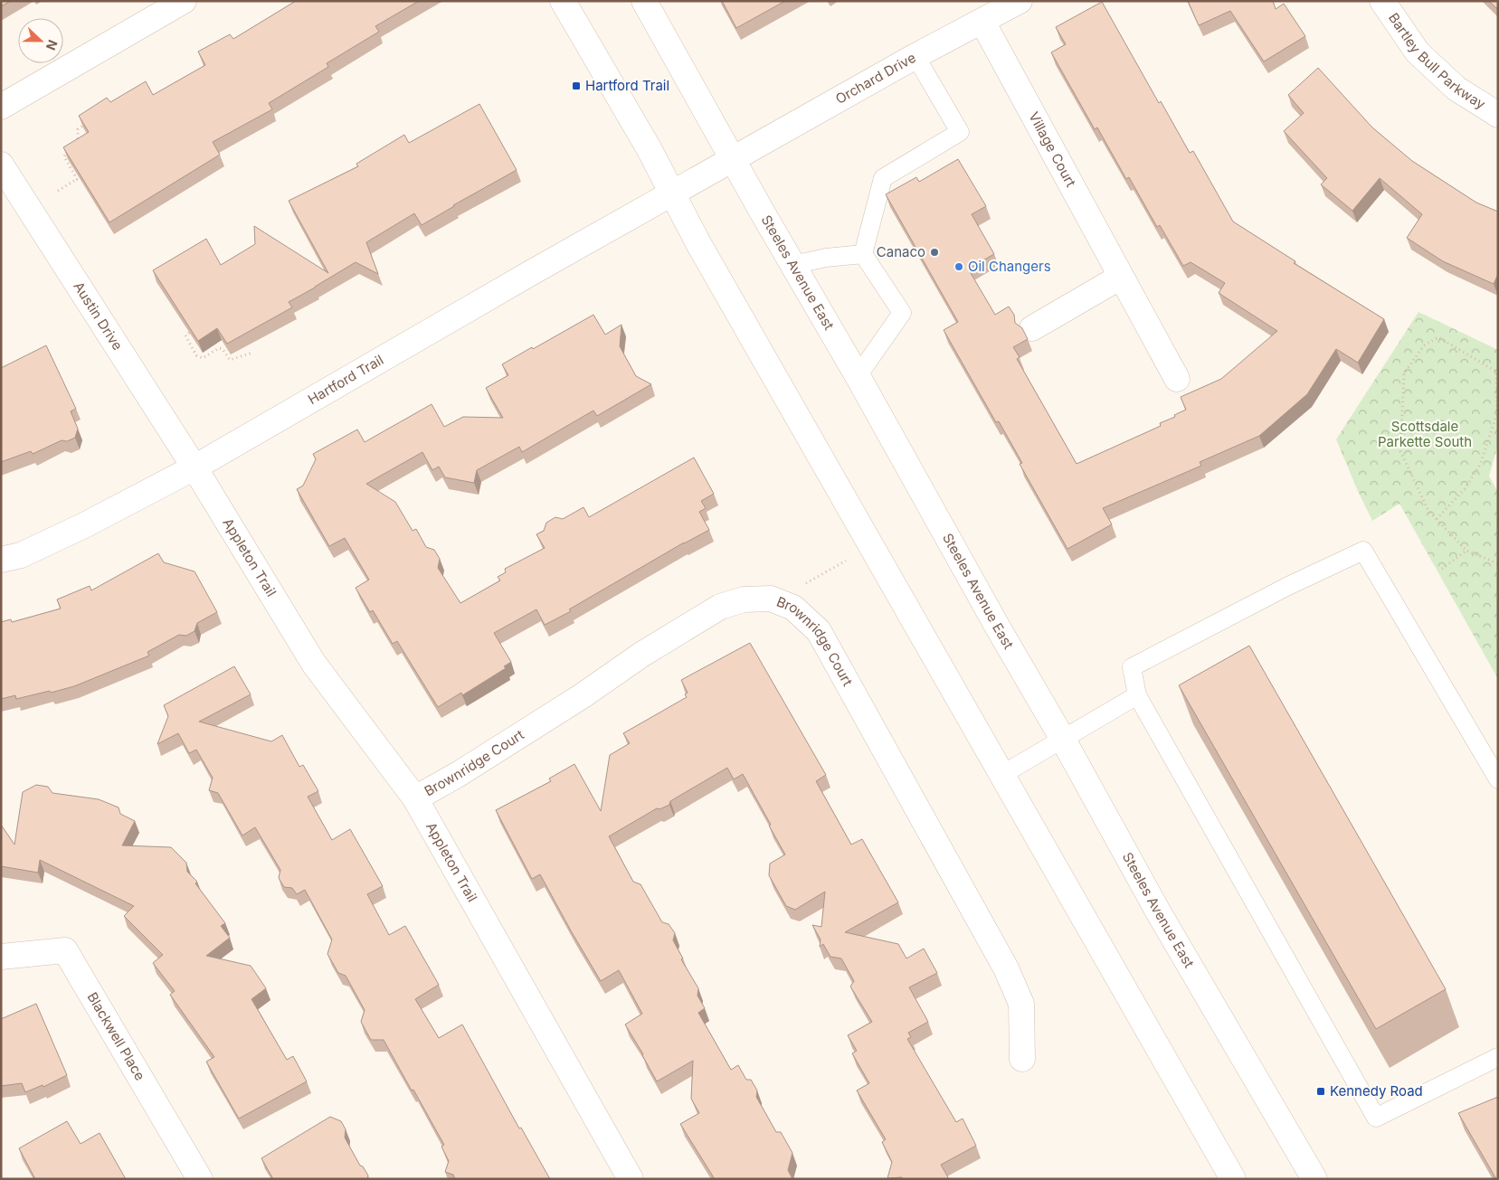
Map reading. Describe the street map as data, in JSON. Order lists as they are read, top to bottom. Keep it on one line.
{"streets":{"street":["Bartley Bull Parkway","Orchard Drive","Village Court","Steeles Avenue East","Austin Drive","Hartford Trail","Appleton Trail","Brownridge Court","Blackwell Place"]},"crossings":[["Orchard Drive","Village Court"],["Orchard Drive","Steeles Avenue East"],["Orchard Drive","Hartford Trail"],["Steeles Avenue East","Hartford Trail"],["Austin Drive","Hartford Trail"],["Austin Drive","Appleton Trail"],["Hartford Trail","Appleton Trail"],["Appleton Trail","Brownridge Court"]],"parks":["Scottsdale Parkette South"],"places":{"transit":["Hartford Trail","Kennedy Road"],"other":["Canaco","Oil Changers"]},"north":"right"}
